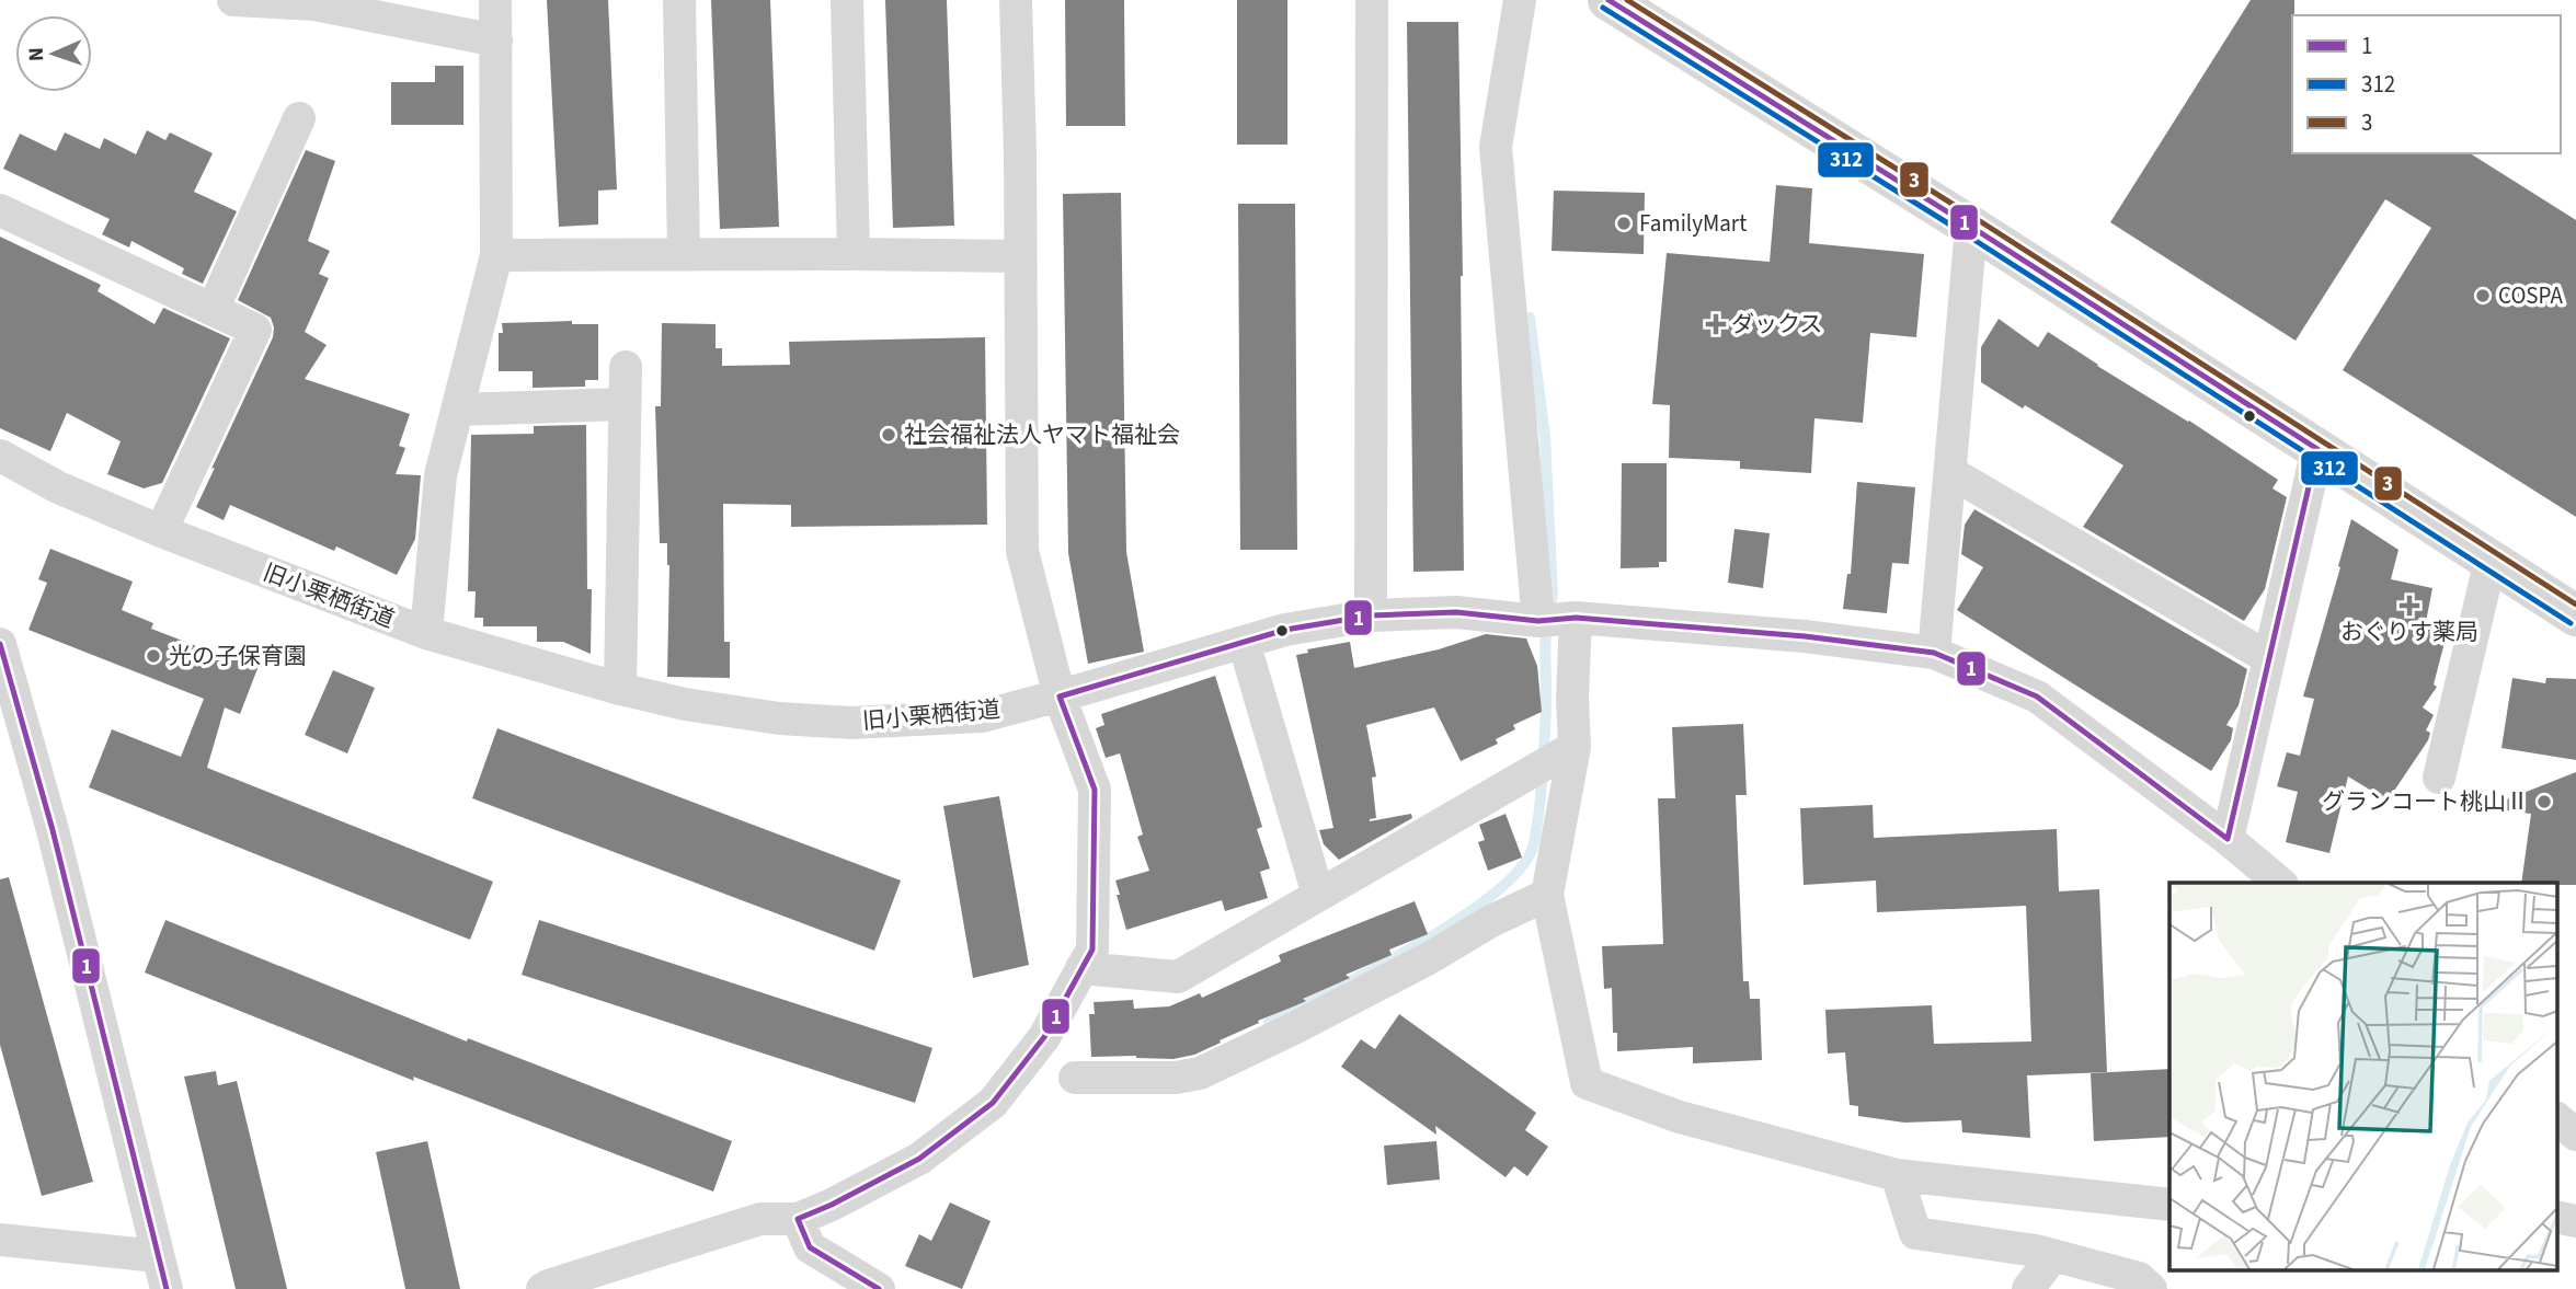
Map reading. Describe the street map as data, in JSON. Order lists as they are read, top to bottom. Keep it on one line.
{"streets":{"street":["旧小栗栖街道"]},"places":{"other":["FamilyMart","COSPA","社会福祉法人ヤマト福祉会","光の子保育園","グランコート桃山Ⅱ"],"health":["ダックス","おぐりす薬局"]},"lines":["transit line 1","transit line 3","transit line 312"],"legend":["1","312","3"],"north":"left"}
